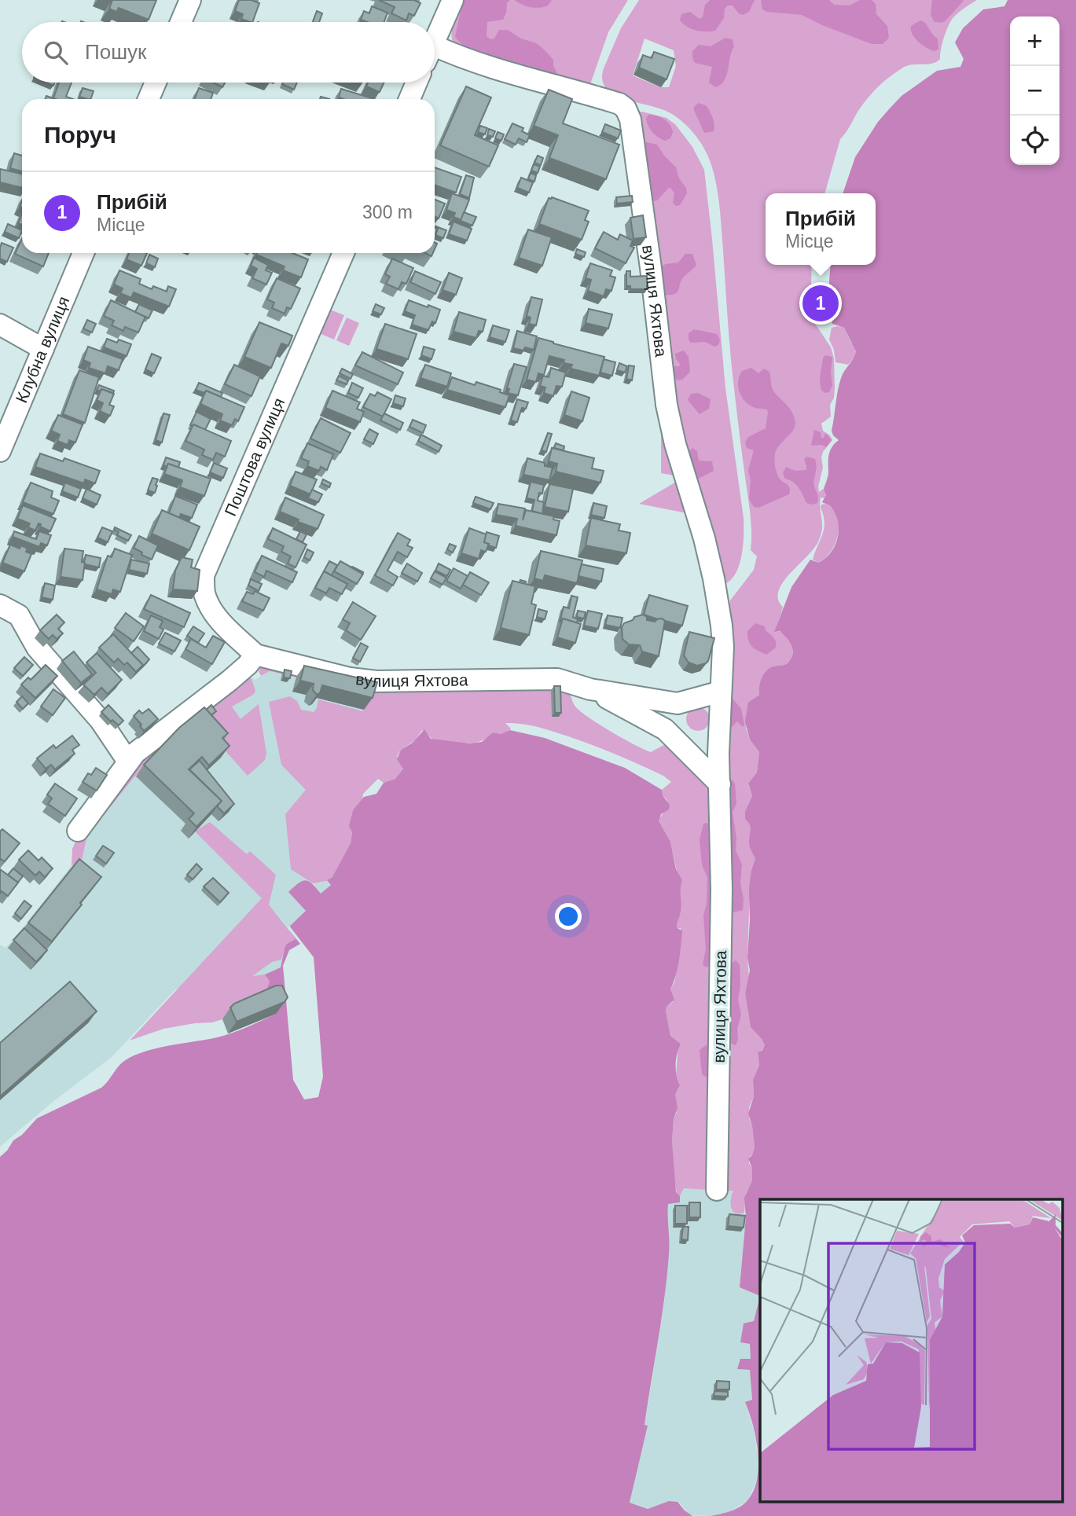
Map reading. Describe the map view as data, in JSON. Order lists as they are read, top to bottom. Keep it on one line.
{"streets":{"street":["вулиця Яхтова","Клубна вулиця","Поштова вулиця"]},"crossings":[["вулиця Яхтова","Поштова вулиця"]],"page":{"map_buttons":["+","−"],"search":"Пошук","heading":"Поруч","list":[{"mark":"1","name":"Прибій","note":"Місце","value":"300 m"}],"popup":["Прибій","Місце"],"pins":"1"}}
